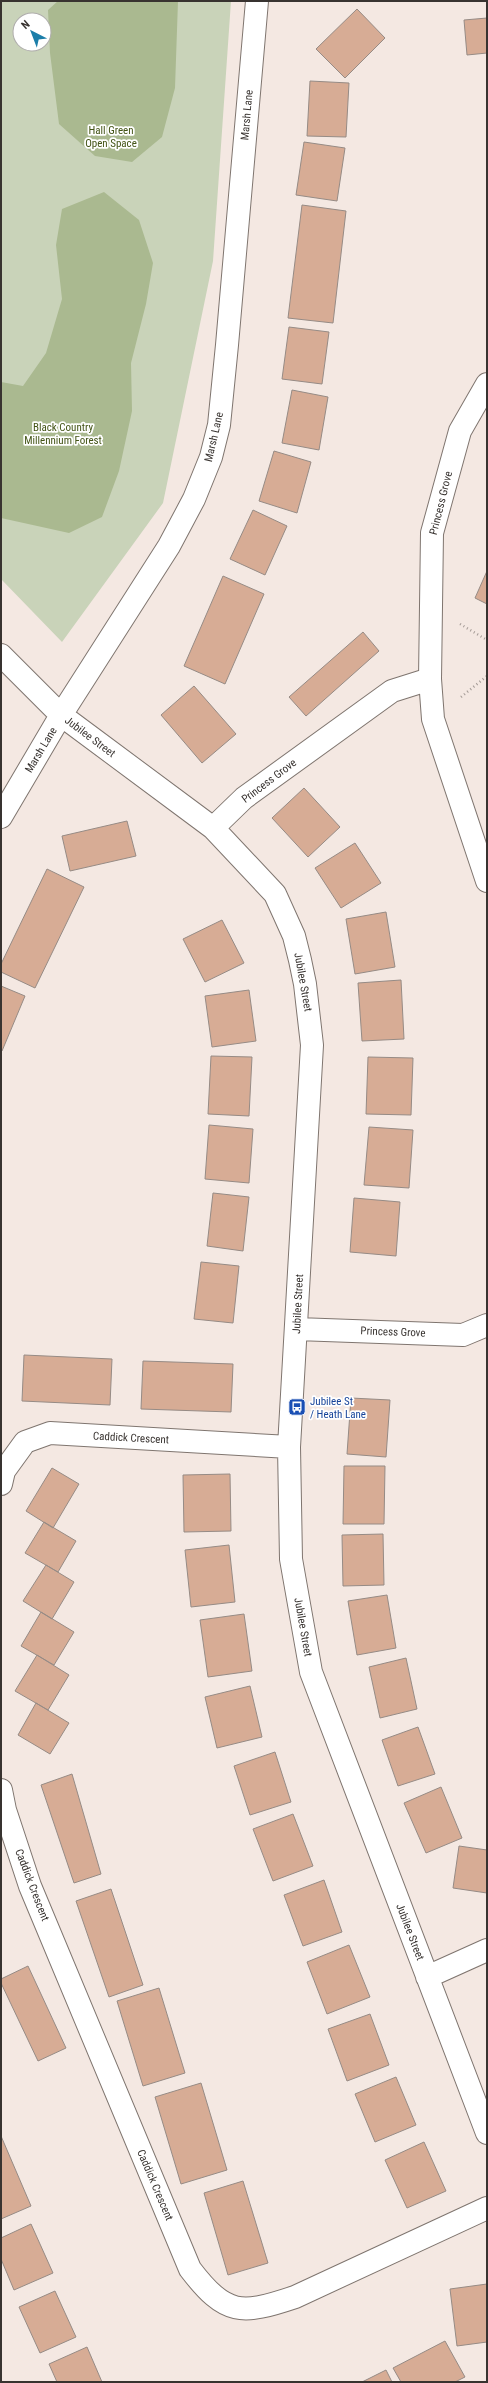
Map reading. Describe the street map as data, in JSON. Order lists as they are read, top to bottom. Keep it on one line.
{"streets":{"street":["Marsh Lane","Princess Grove","Jubilee Street","Caddick Crescent"]},"crossings":[["Marsh Lane","Jubilee Street"],["Princess Grove","Jubilee Street"],["Jubilee Street","Caddick Crescent"]],"parks":["Hall Green Open Space","Black Country Millennium Forest"],"places":{"bus stop":["Jubilee St / Heath Lane"]},"north":"top left"}
